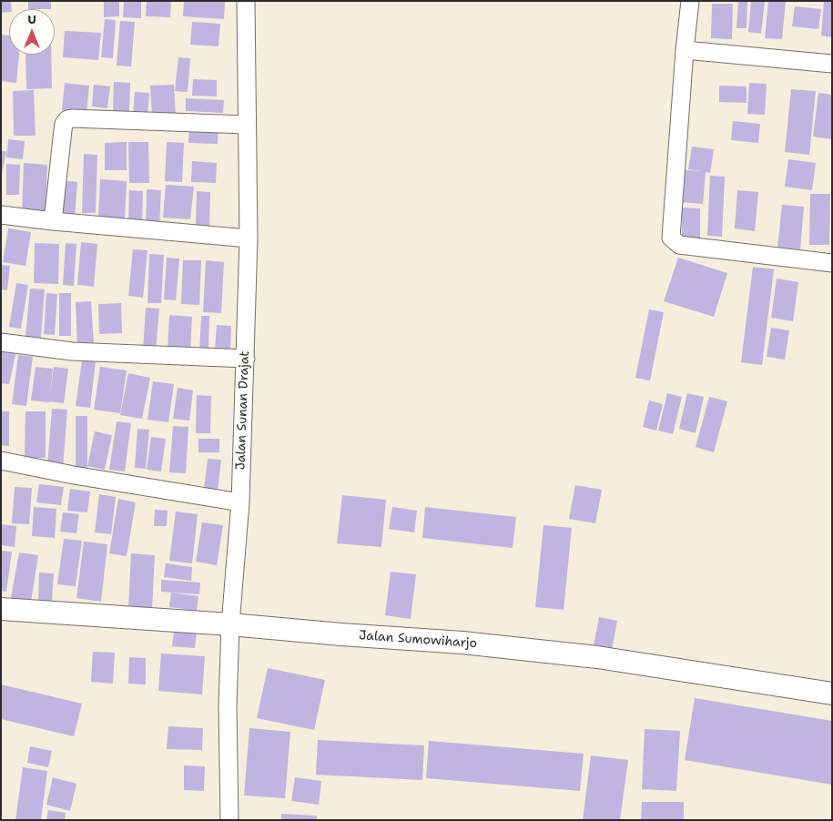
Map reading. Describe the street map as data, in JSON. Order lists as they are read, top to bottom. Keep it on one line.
{"streets":{"street":["Jalan Sunan Drajat","Jalan Sumowiharjo"]},"crossings":[["Jalan Sunan Drajat","Jalan Sumowiharjo"]],"north":"top"}
